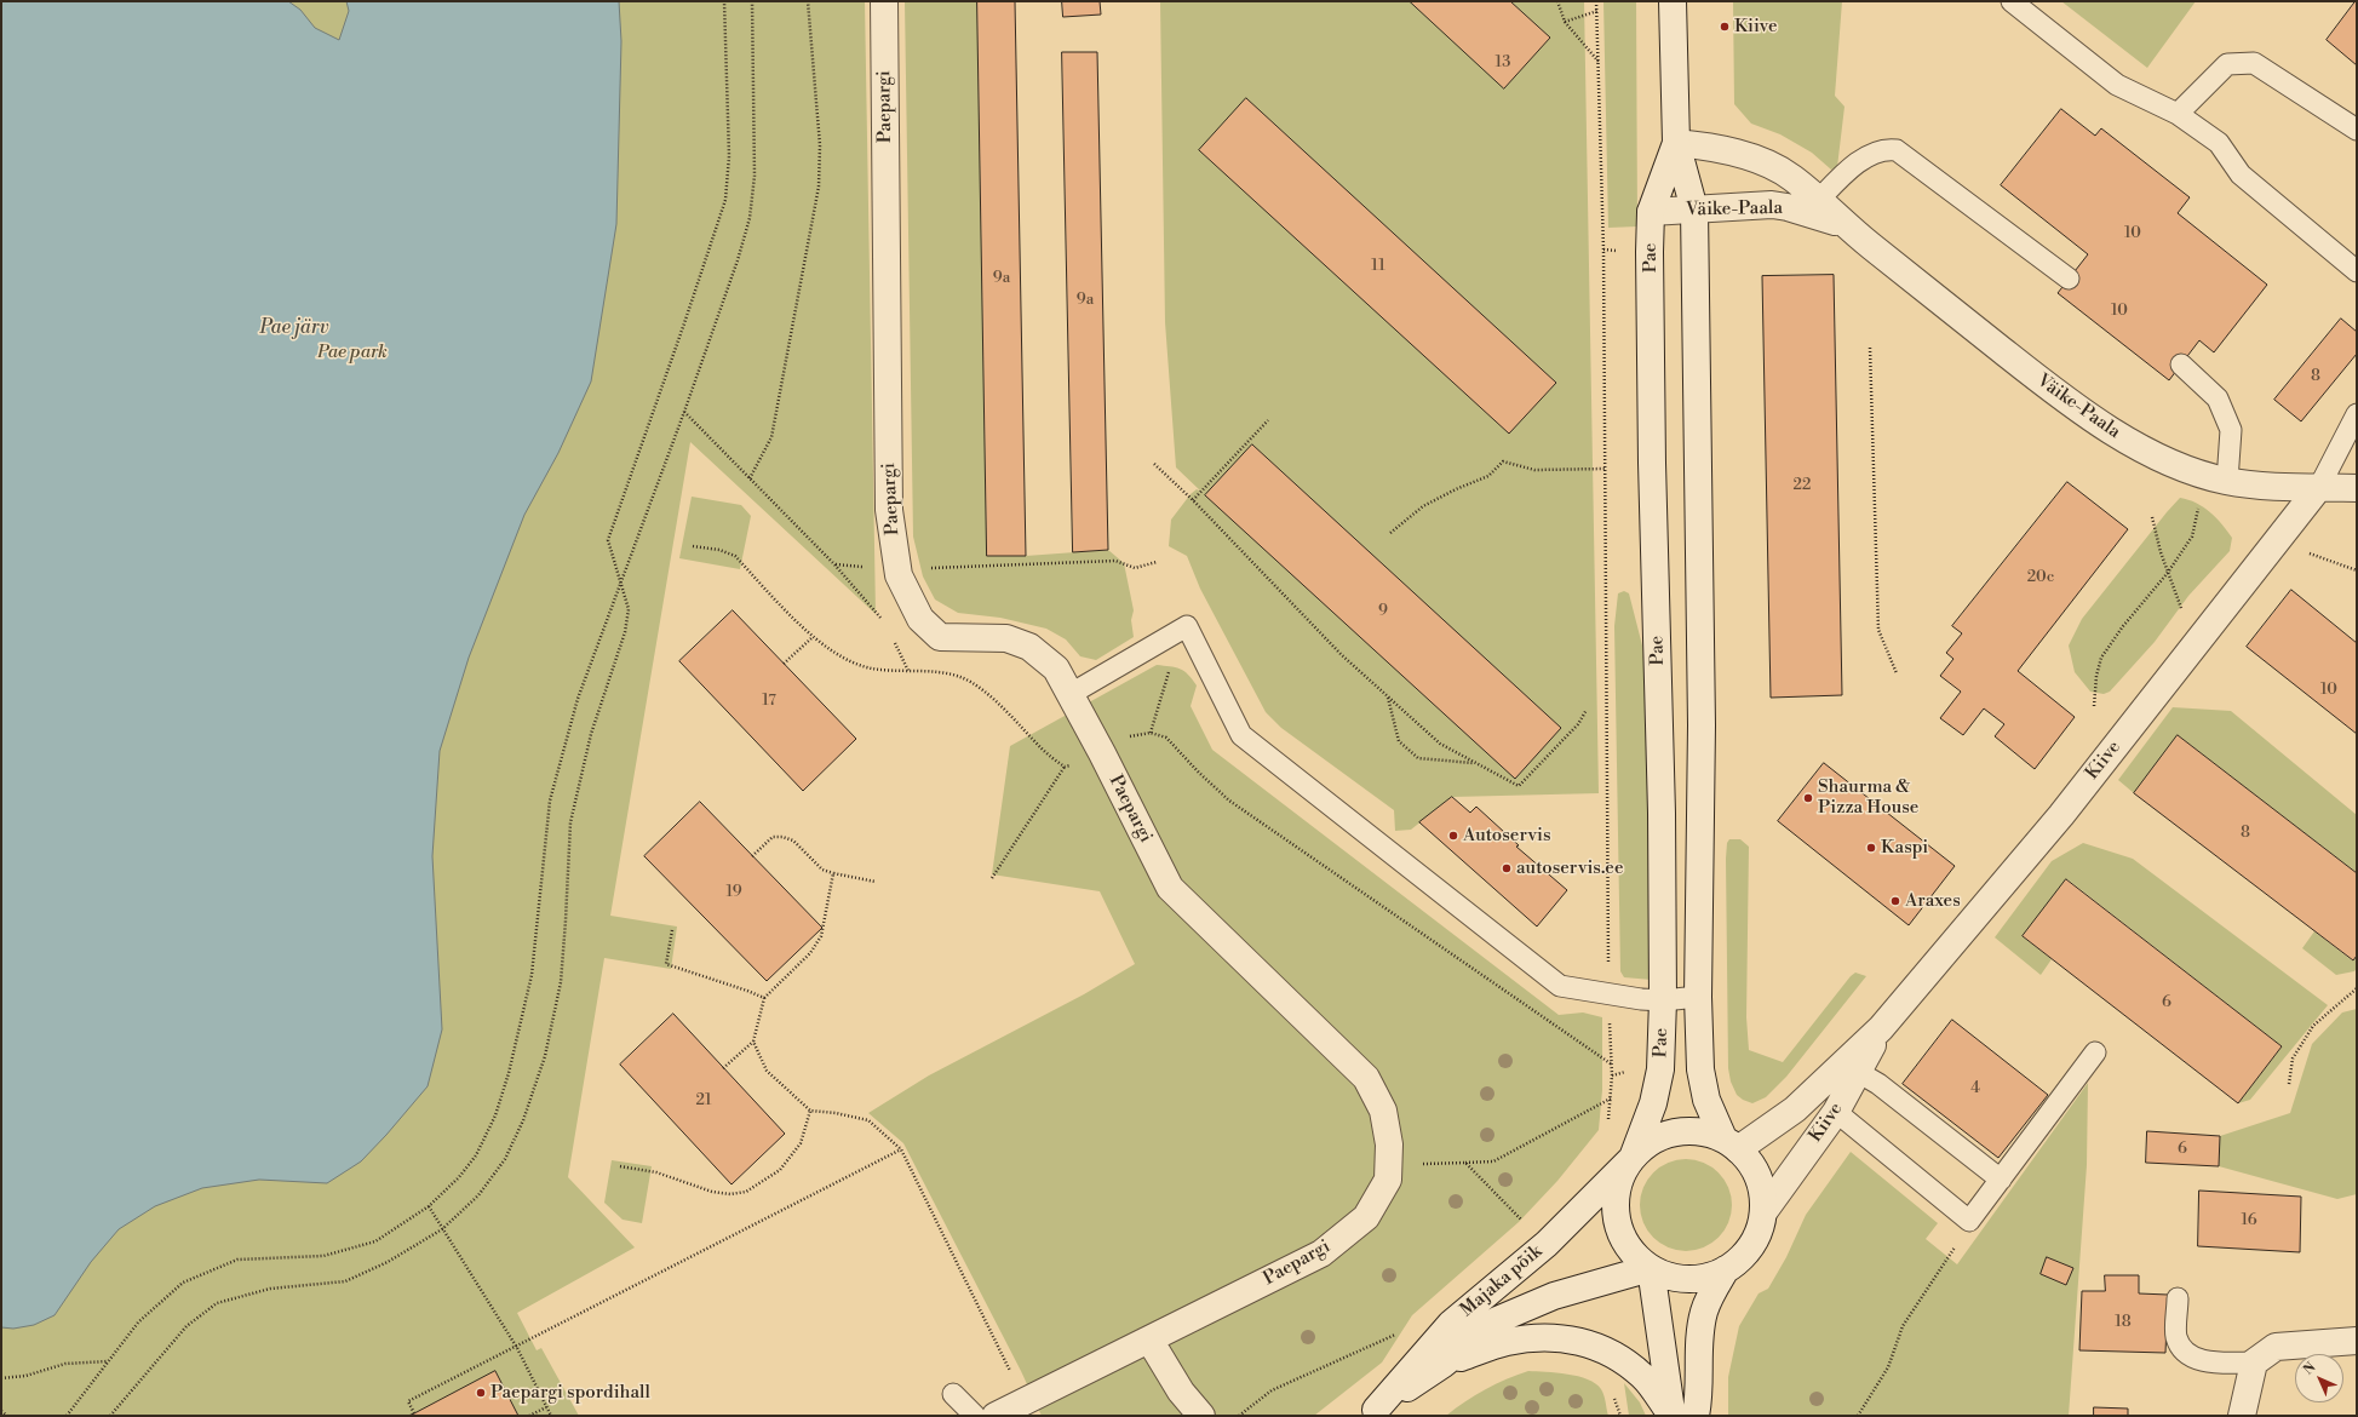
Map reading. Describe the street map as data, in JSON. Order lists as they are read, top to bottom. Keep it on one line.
{"streets":{"street":["Paepargi","Väike-Paala","Pae","Kiive","Majaka põik"]},"crossings":[["Väike-Paala","Pae"],["Väike-Paala","Kiive"],["Pae","Kiive"],["Pae","Majaka põik"],["Kiive","Majaka põik"]],"water":["Pae järv"],"parks":["Pae park"],"places":["Kiive","Shaurma & Pizza House","Autoservis","Kaspi","autoservis.ee","Araxes","Paepargi spordihall"],"house_numbers":["13","10","11","9a","9a","10","8","22","20c","9","10","17","8","19","6","4","21","6","16","18"],"north":"top left"}
